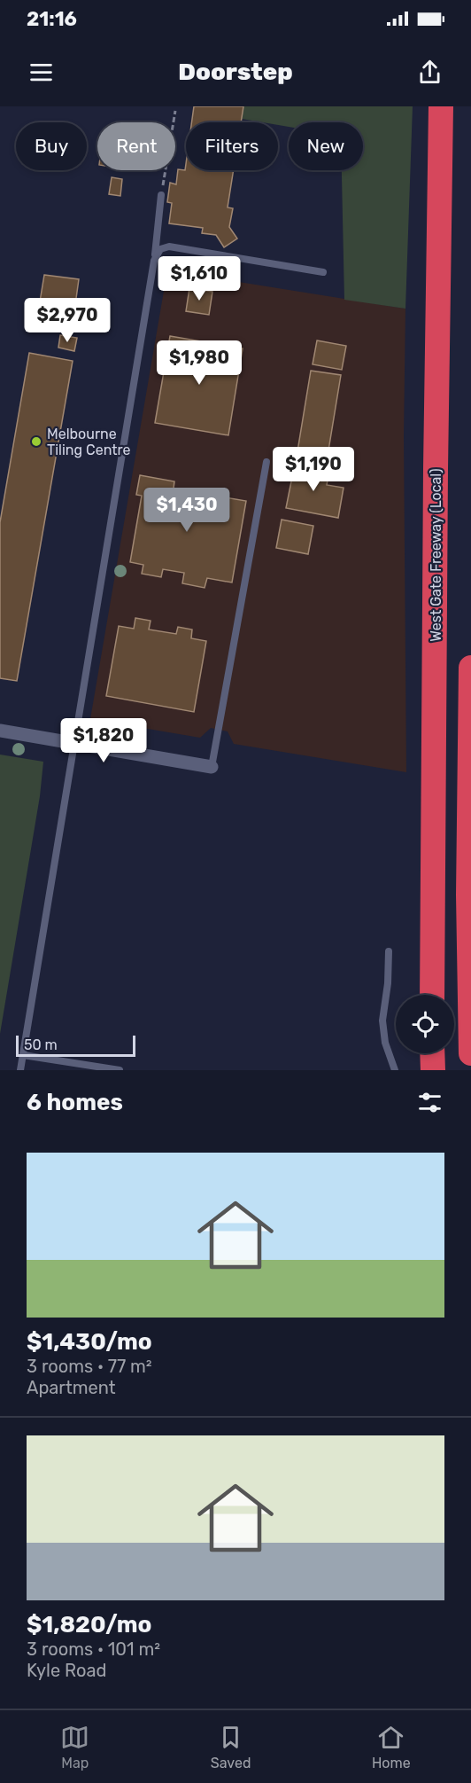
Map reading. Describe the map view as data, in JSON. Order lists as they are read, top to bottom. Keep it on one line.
{"streets":{"highway":["West Gate Freeway (Local)"]},"places":["Melbourne Tiling Centre"],"scale_bar":"50 m","page":{"status":"21:16","header":"Doorstep","chip":["Buy","Rent","Filters","New"],"price":["$1,610","$2,970","$1,980","$1,190","$1,430","$1,820"],"scale":"50 m","heading":"6 homes","list":[{"name":"$1,430/mo","note":"3 rooms · 77 m² · Apartment"},{"name":"$1,820/mo","note":"3 rooms · 101 m² · Kyle Road"}],"tabs":["Map","Saved","Home"]}}
